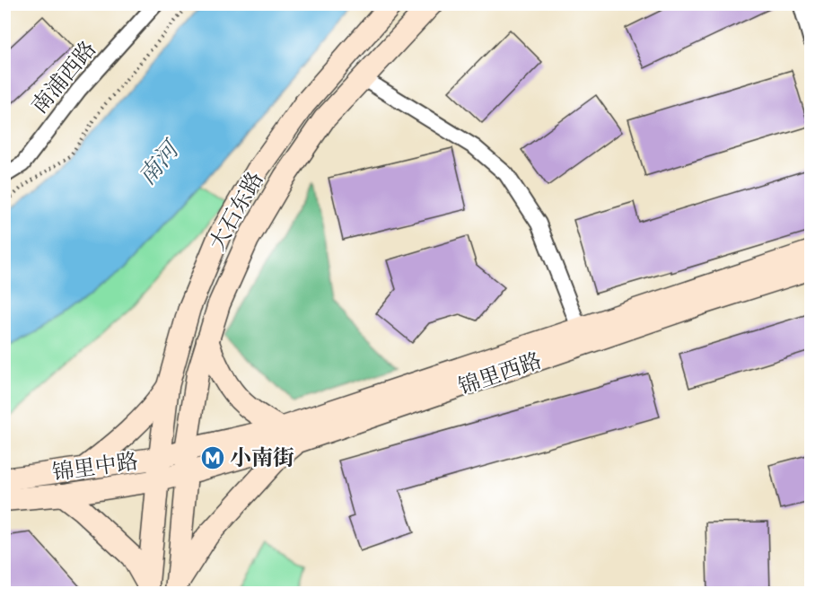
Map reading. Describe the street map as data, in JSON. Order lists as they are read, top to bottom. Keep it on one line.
{"streets":{"main road":["大石东路","锦里西路","锦里中路"],"street":["南浦西路"]},"crossings":[["大石东路","锦里西路"],["大石东路","锦里中路"],["锦里西路","锦里中路"]],"water":["南河"],"places":{"metro station":["小南街"]}}
